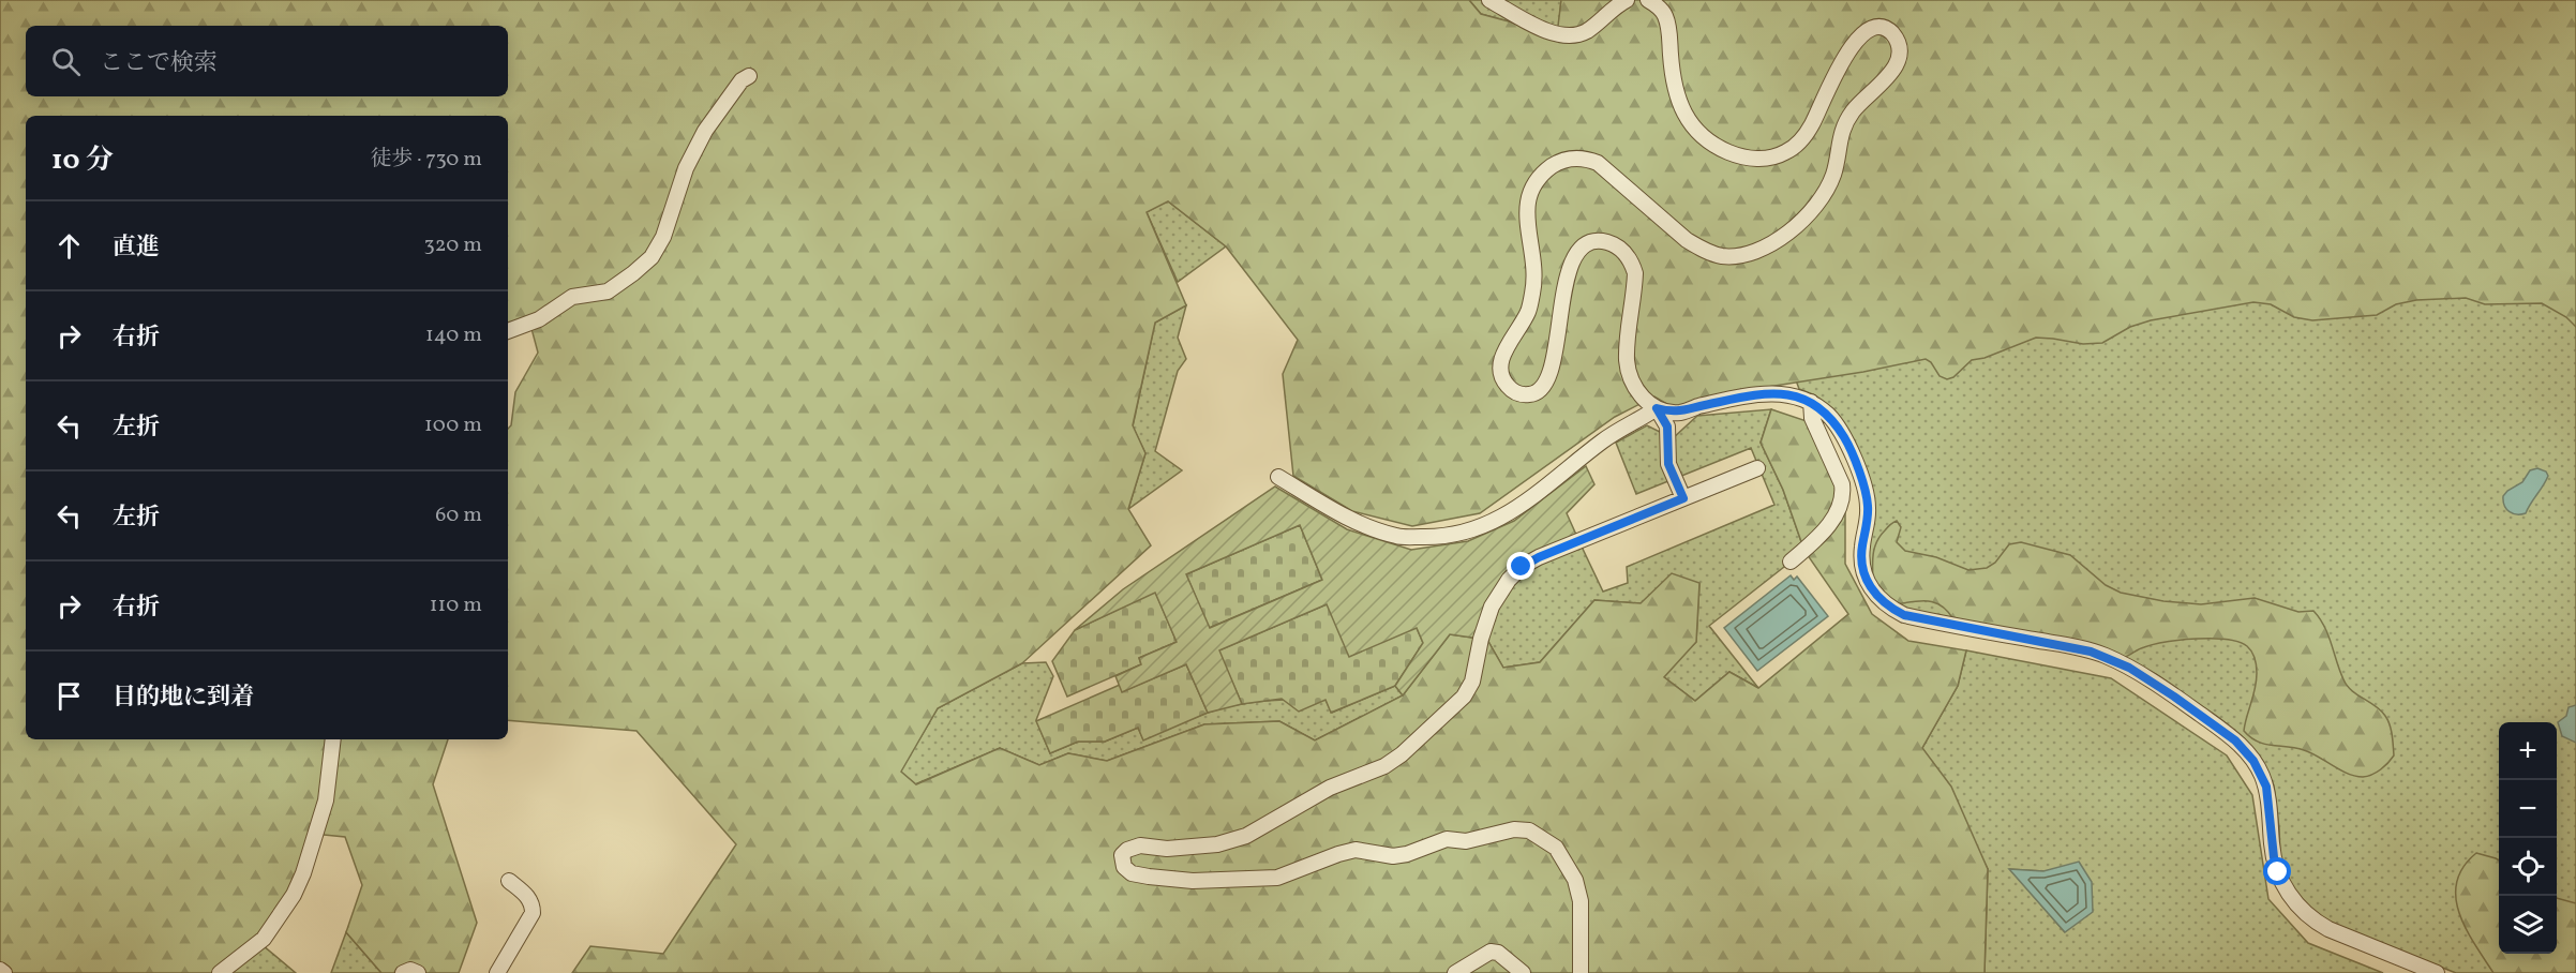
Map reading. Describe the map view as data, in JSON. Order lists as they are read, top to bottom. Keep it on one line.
{"page":{"search":"ここで検索","heading":["10 分","徒歩 · 730 m"],"list":[["直進","320 m"],["右折","140 m"],["左折","100 m"],["左折","60 m"],["右折","110 m"],"目的地に到着"],"map_buttons":["+","−"]}}
